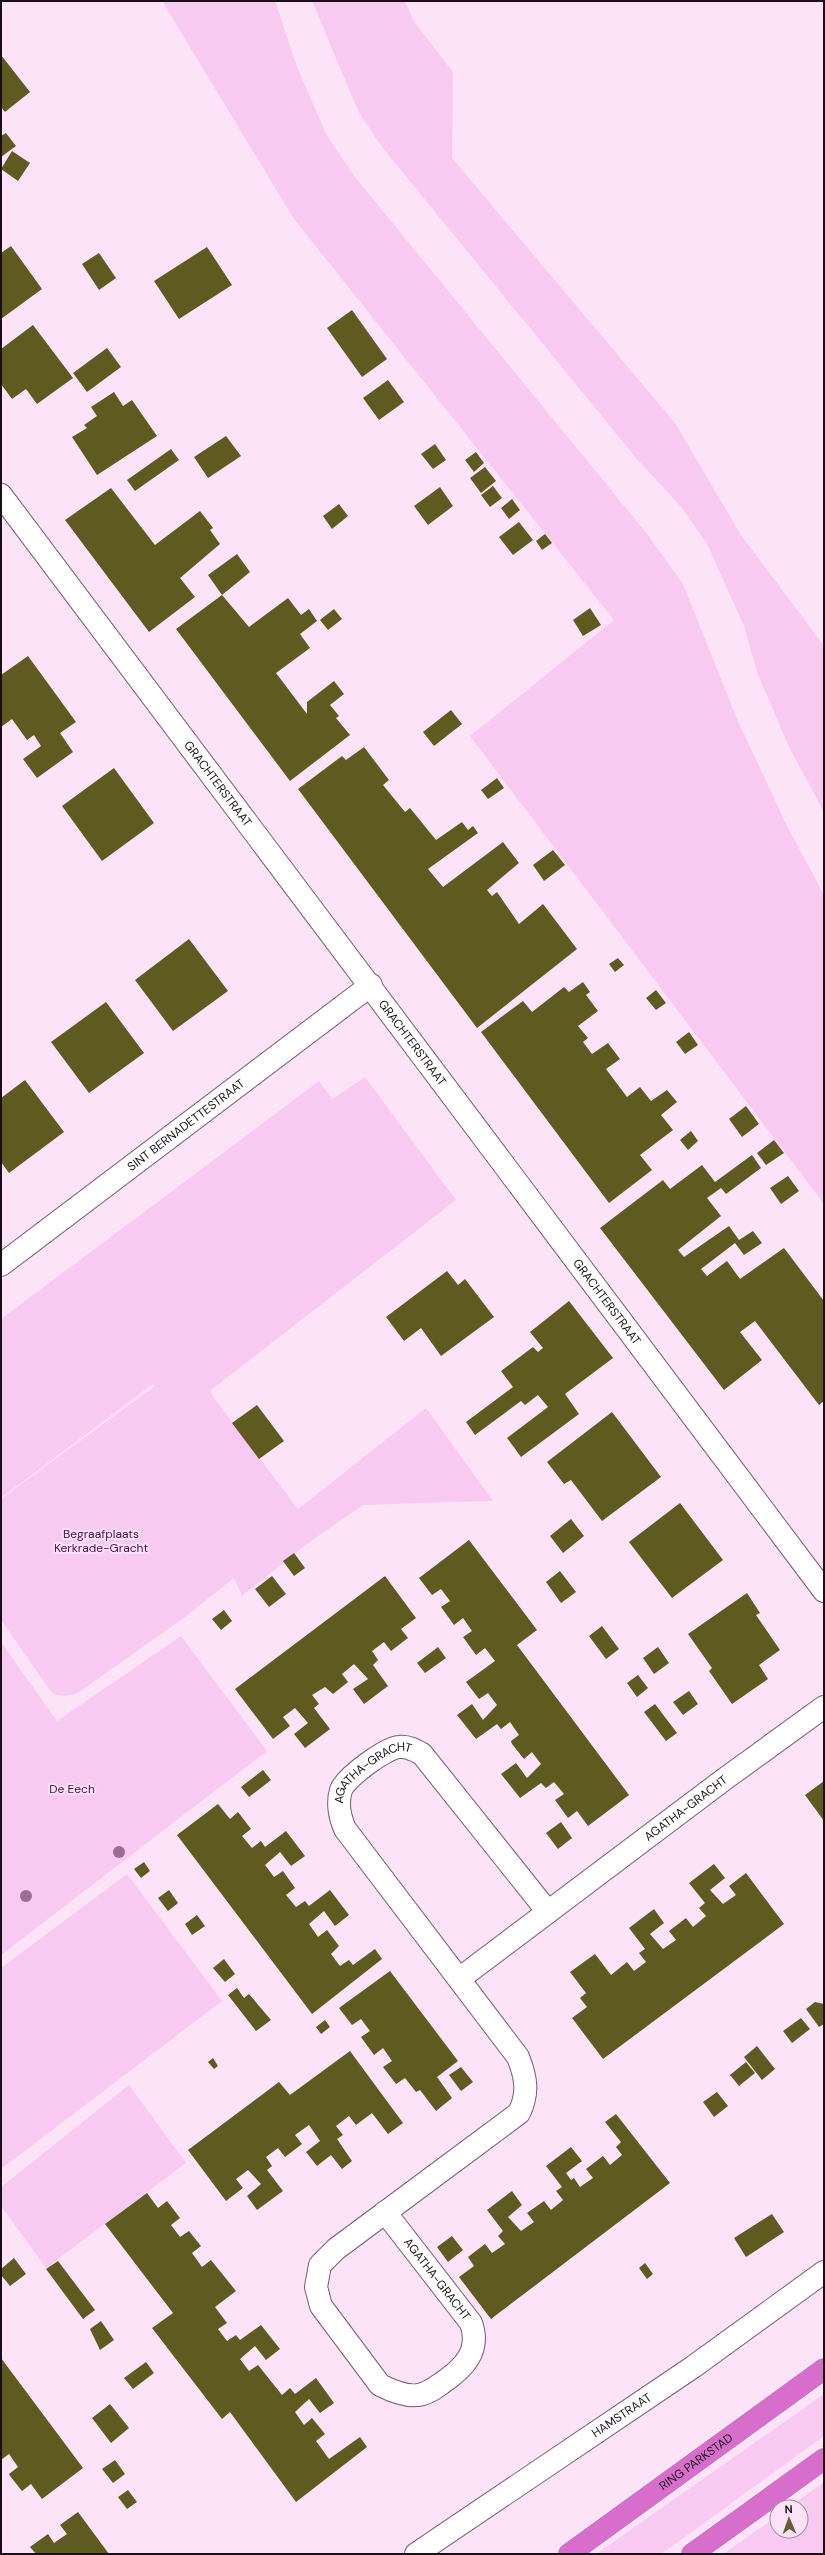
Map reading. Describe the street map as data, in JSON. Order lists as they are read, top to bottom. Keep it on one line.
{"streets":{"highway":["RING PARKSTAD"],"street":["GRACHTERSTRAAT","SINT BERNADETTESTRAAT","AGATHA-GRACHT","HAMSTRAAT"]},"crossings":[["GRACHTERSTRAAT","SINT BERNADETTESTRAAT"]],"parks":["Begraafplaats Kerkrade-Gracht","De Eech"],"north":"top"}
